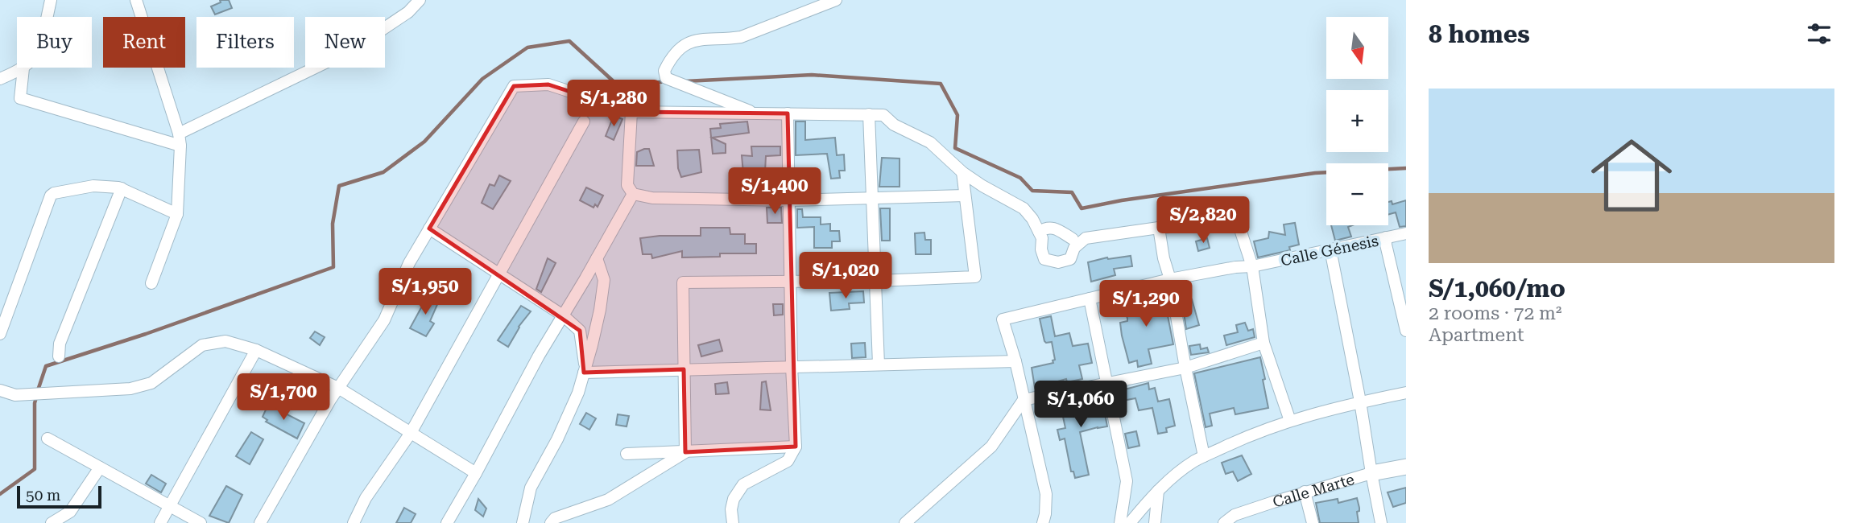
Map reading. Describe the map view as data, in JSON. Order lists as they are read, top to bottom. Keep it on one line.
{"streets":{"street":["Calle Génesis","Calle Marte"]},"scale_bar":"50 m","north":"bottom","page":{"heading":"8 homes","map_buttons":["+","−"],"chip":["Buy","Rent","Filters","New"],"list":[{"name":"S/1,060/mo","note":"2 rooms · 72 m² · Apartment"}],"price":["S/1,280","S/1,400","S/2,820","S/1,020","S/1,950","S/1,290","S/1,700","S/1,060"],"scale":"50 m"}}
